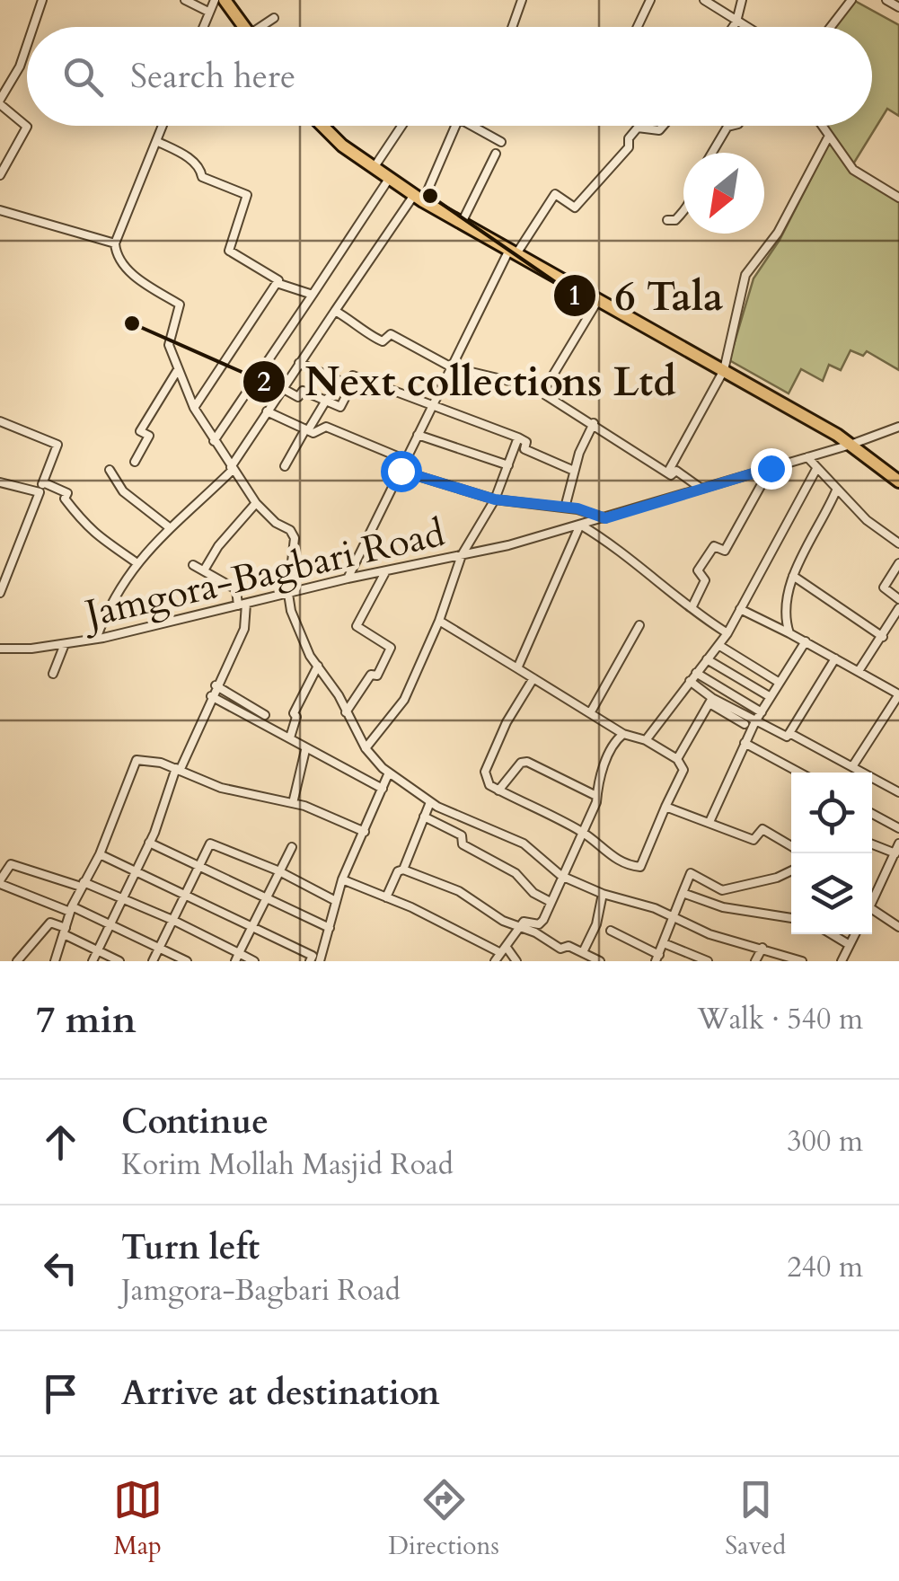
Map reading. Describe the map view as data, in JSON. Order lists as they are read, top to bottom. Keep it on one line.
{"streets":{"street":["Jamgora-Bagbari Road"]},"places":["6 Tala","Next collections Ltd"],"north":"bottom left","page":{"search":"Search here","heading":["7 min","Walk · 540 m"],"list":[["Continue","Korim Mollah Masjid Road","300 m"],["Turn left","Jamgora-Bagbari Road","240 m"],"Arrive at destination"],"nav":["Map","Directions","Saved"]}}
